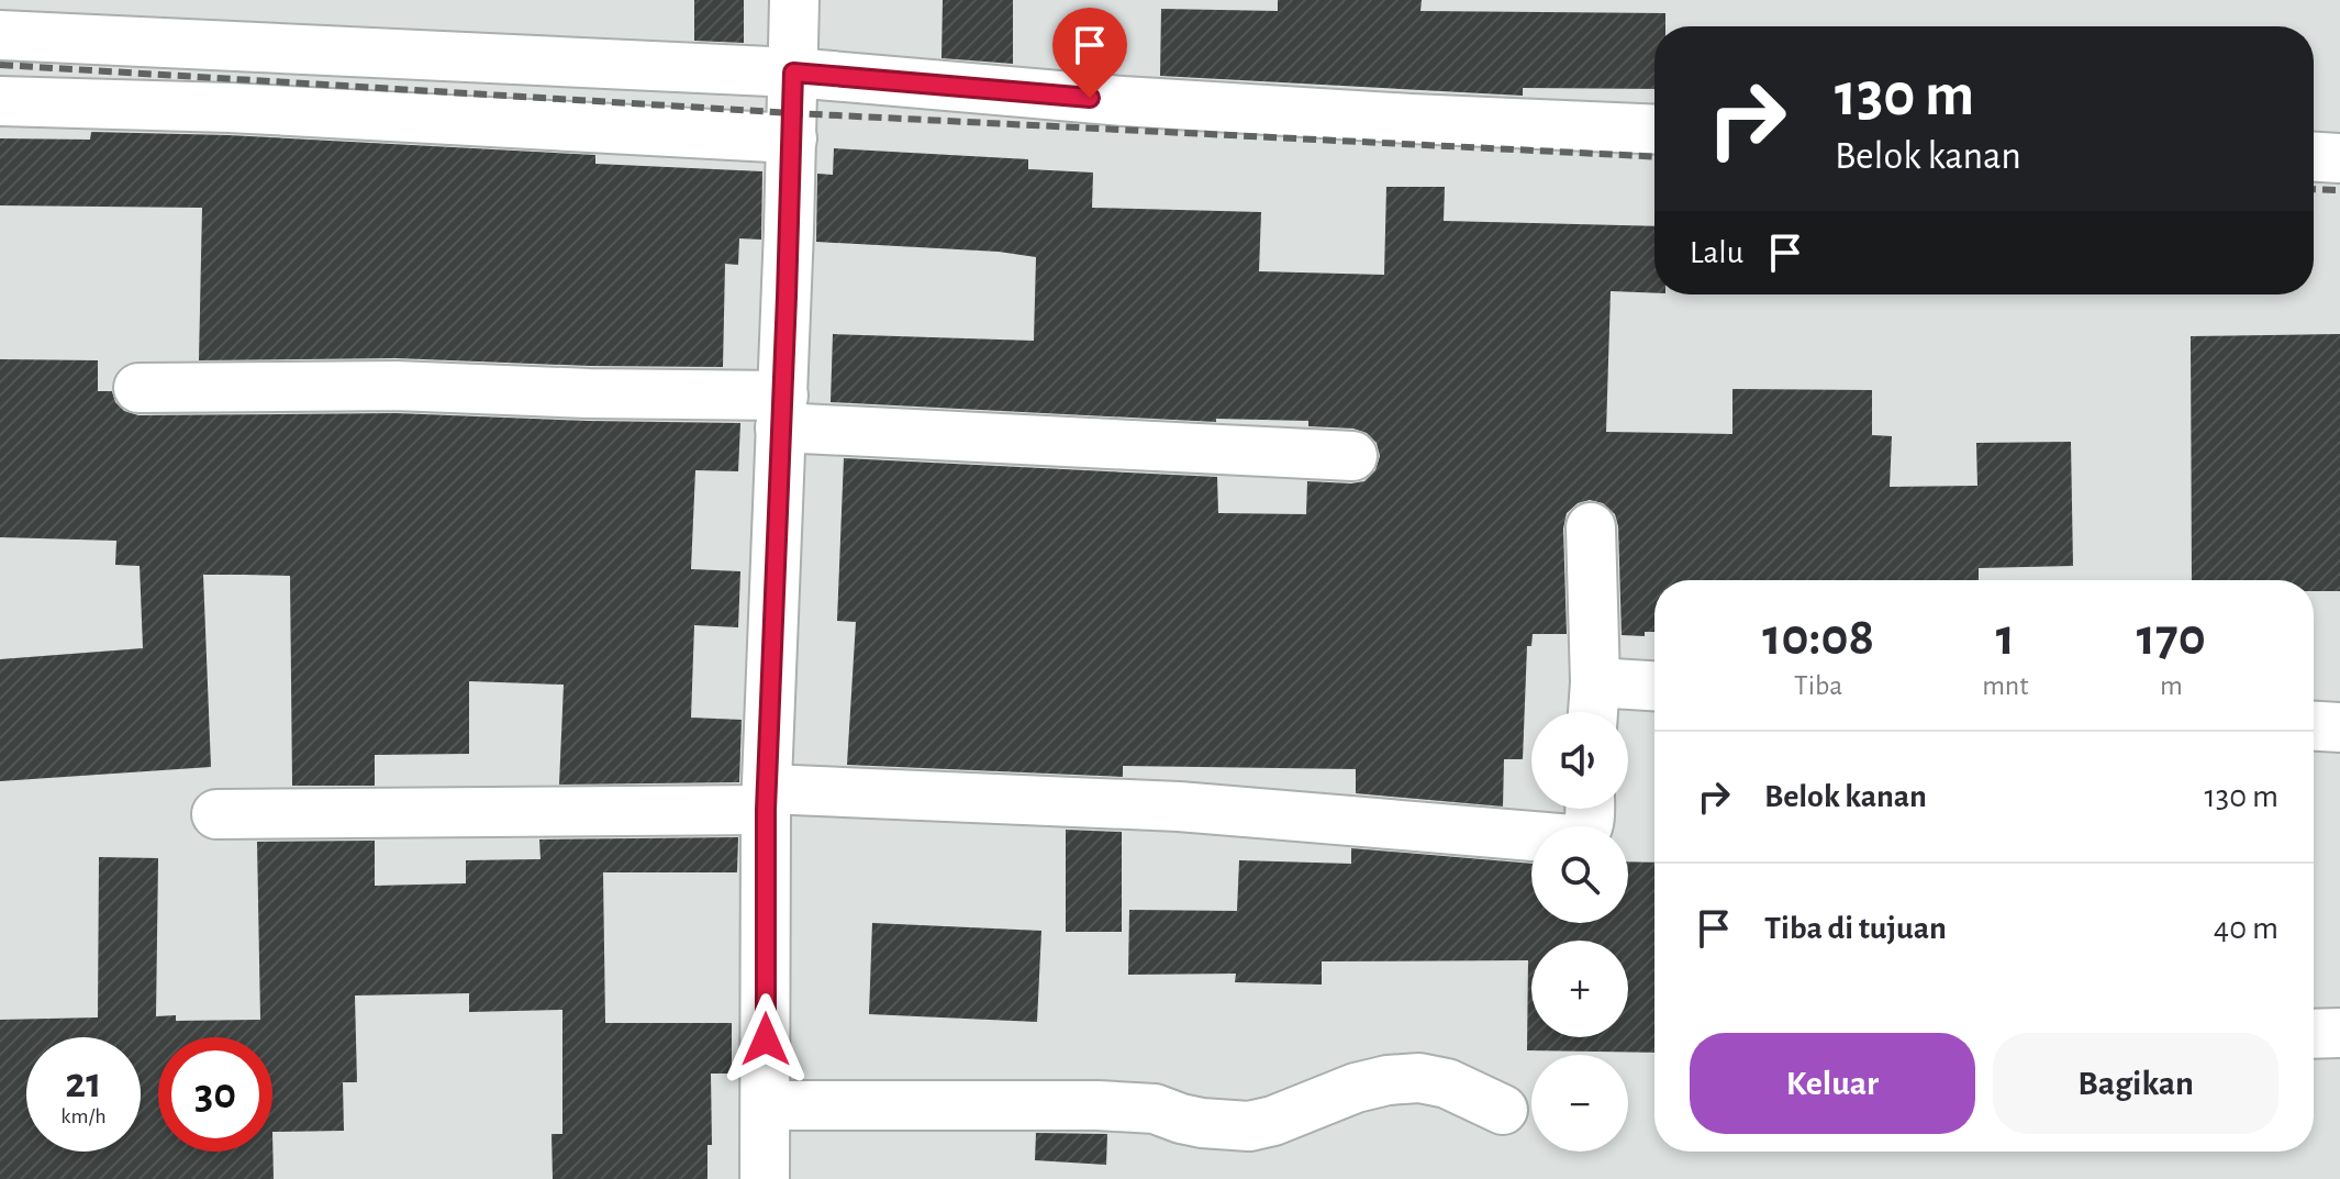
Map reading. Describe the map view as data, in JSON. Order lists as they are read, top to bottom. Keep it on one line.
{"page":{"turn":["130 m","Belok kanan"],"then":"Lalu","eta":["10:08","Tiba","1","mnt","170","m"],"map_buttons":["+","−"],"list":[{"name":"Belok kanan","value":"130 m"},{"name":"Tiba di tujuan","value":"40 m"}],"buttons":["Keluar","Bagikan"],"speed":"21 km/h","limit":"30"}}
